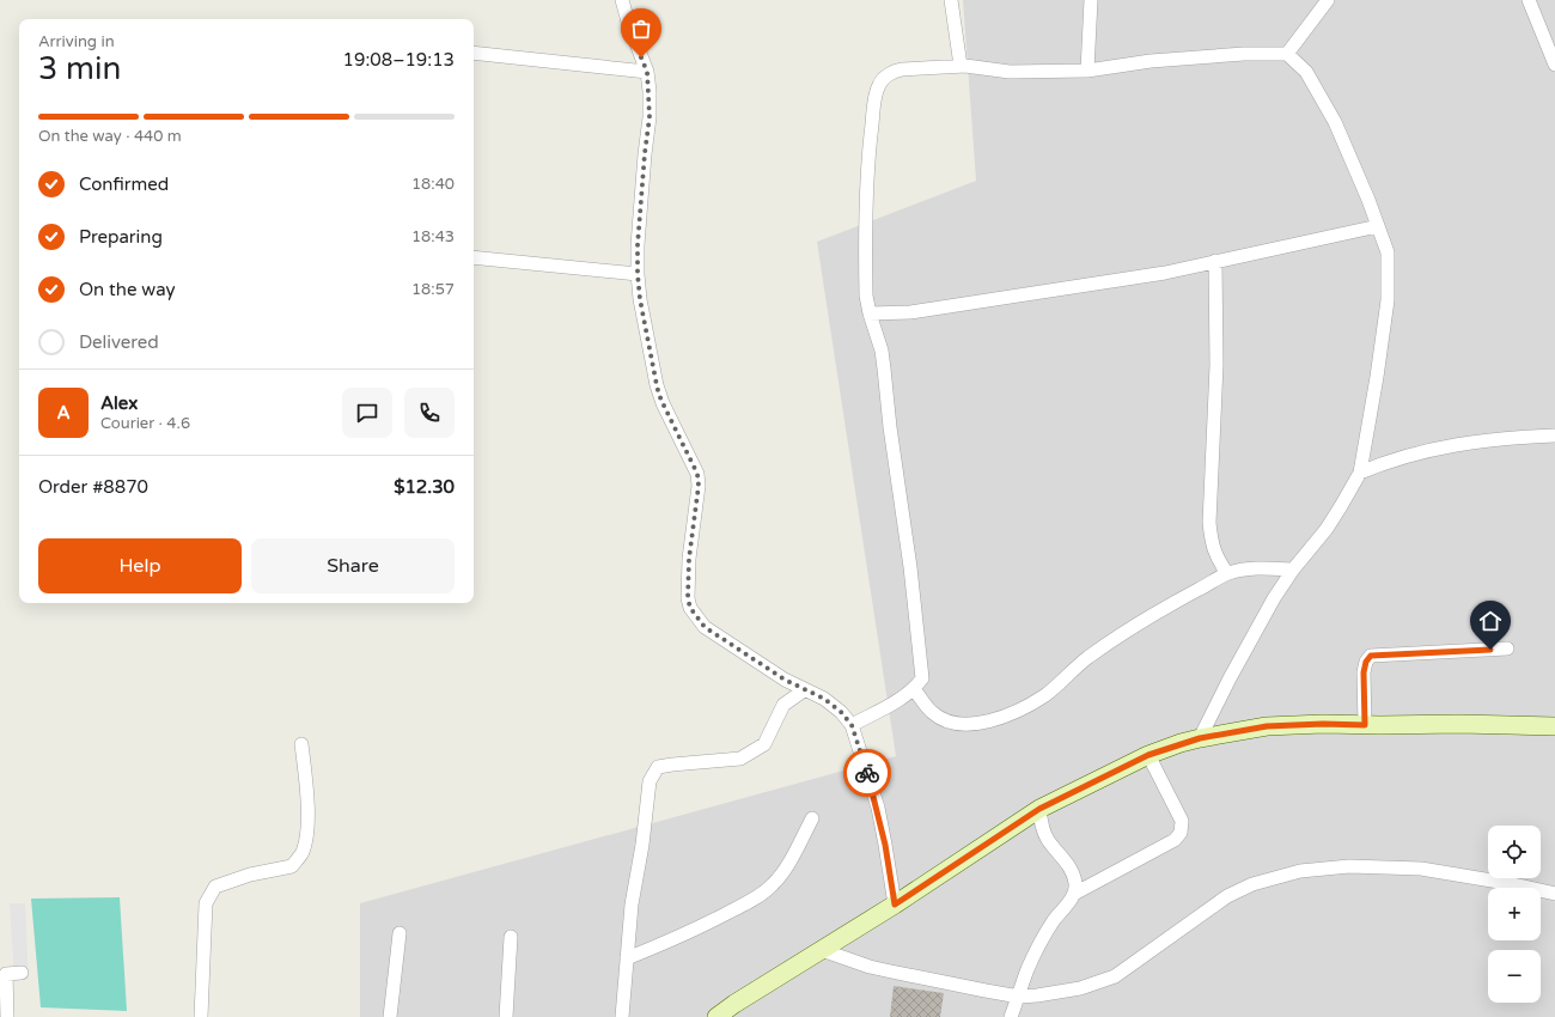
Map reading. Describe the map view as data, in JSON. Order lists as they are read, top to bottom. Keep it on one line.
{"page":{"heading":["3 min","Arriving in","19:08–19:13"],"panel":["Alex","Courier · 4.6","Order #8870","$12.30"],"bar":"On the way · 440 m","list":[["Confirmed","18:40"],["Preparing","18:43"],["On the way","18:57"],"Delivered"],"round":"A","buttons":["Help","Share"],"map_buttons":["+","−"]}}
